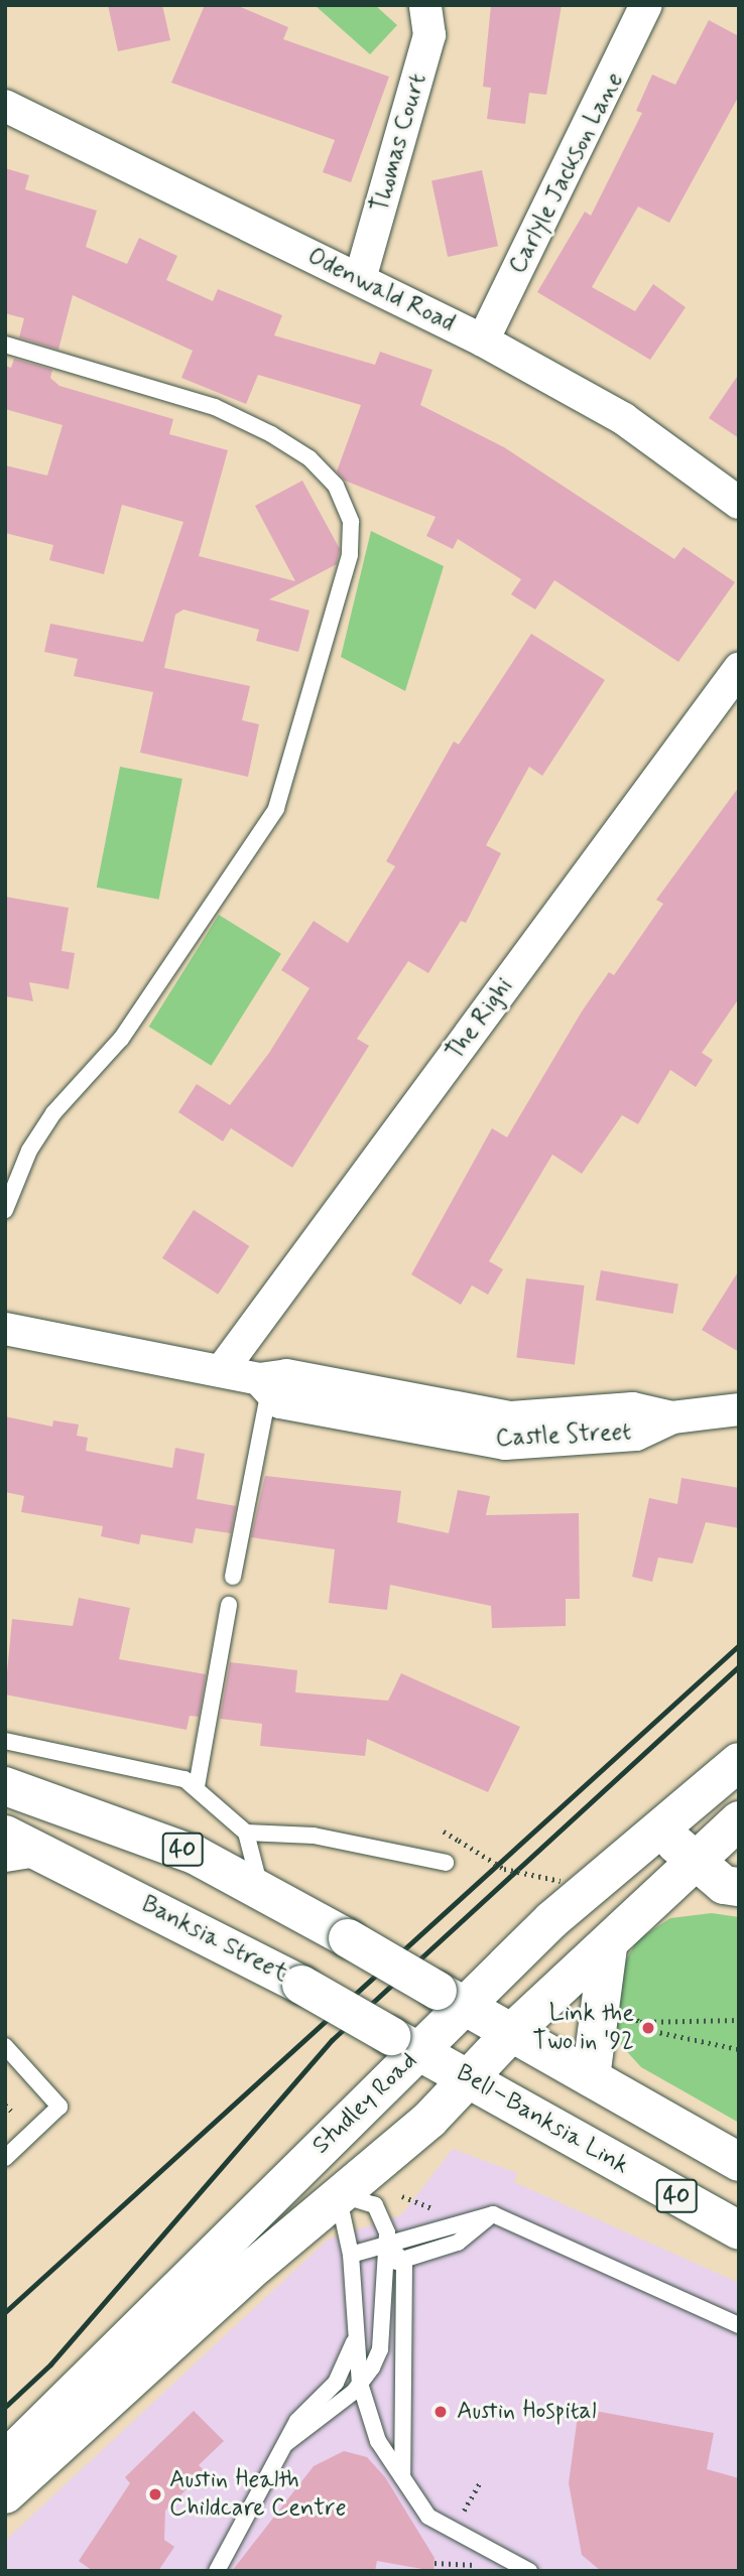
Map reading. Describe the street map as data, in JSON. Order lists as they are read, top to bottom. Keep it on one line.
{"streets":{"main road":["40","Banksia Street","Studley Road","Bell–Banksia Link"],"street":["Thomas Court","Carlyle Jackson Lane","Odenwald Road","The Righi","Castle Street"]},"crossings":[["Thomas Court","Odenwald Road"],["Carlyle Jackson Lane","Odenwald Road"],["The Righi","Castle Street"],["40","Studley Road"],["Banksia Street","Studley Road"],["Banksia Street","Bell–Banksia Link"],["Studley Road","Bell–Banksia Link"]],"places":["Link the Two in '92","Austin Hospital","Austin Health Childcare Centre"]}
